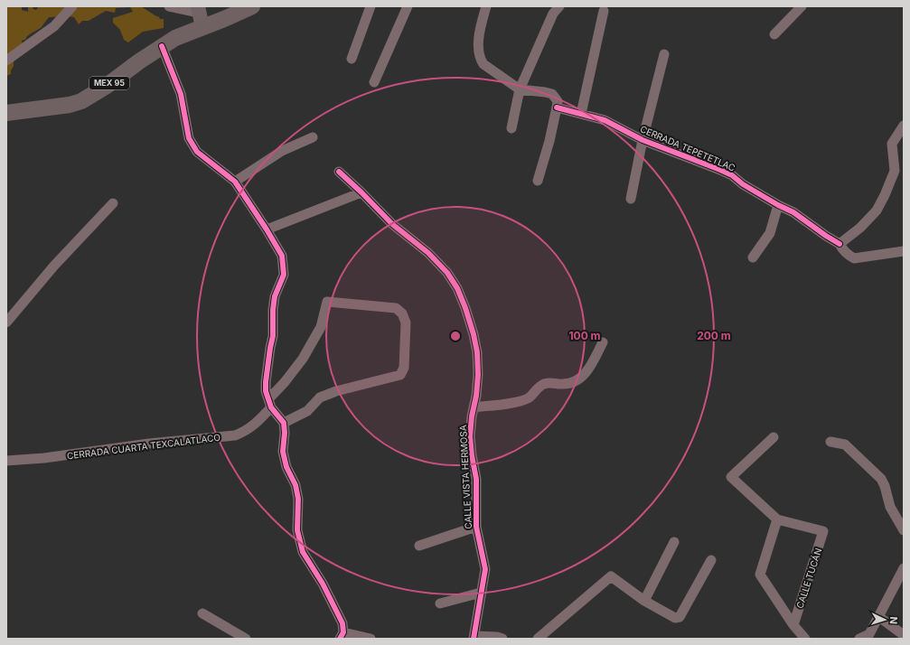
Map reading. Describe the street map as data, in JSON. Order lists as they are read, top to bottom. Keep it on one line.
{"streets":{"main road":["MEX 95"],"street":["CERRADA TEPETETLAC","CERRADA CUARTA TEXCALATLACO","CALLE VISTA HERMOSA","CALLE TUCÁN"]},"north":"right","rings":["100 m","200 m"]}
